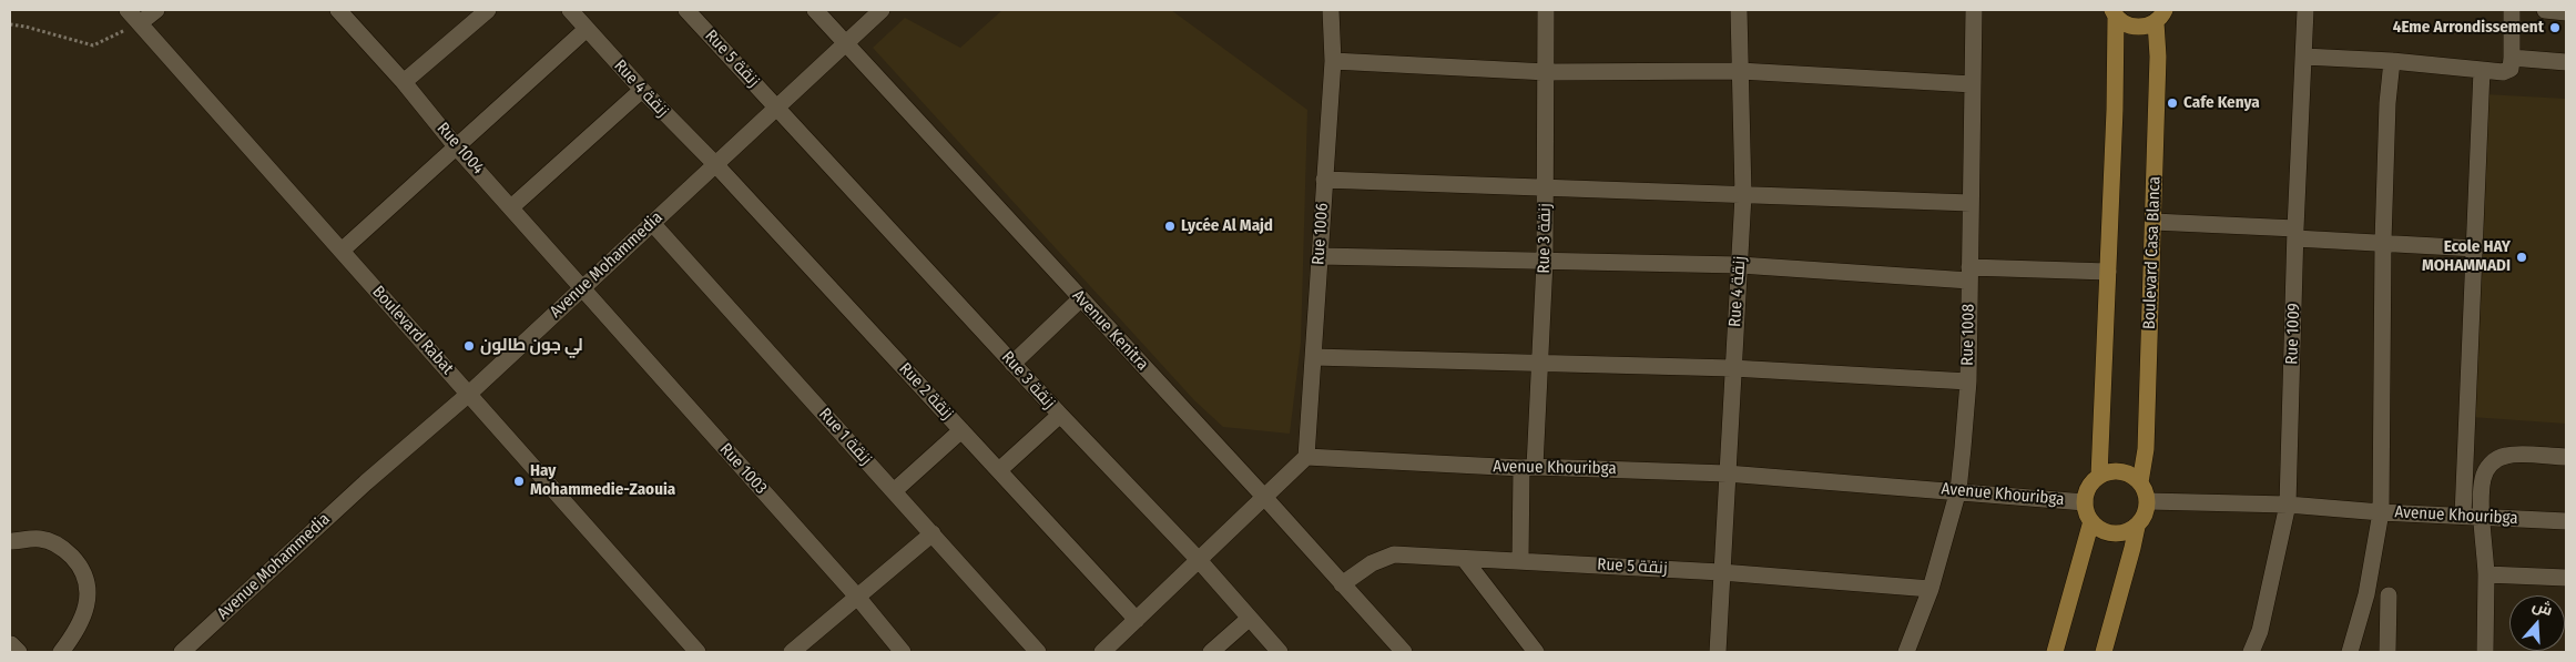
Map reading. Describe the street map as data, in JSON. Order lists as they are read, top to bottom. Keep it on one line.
{"streets":{"main road":["Boulevard Casa Blanca"],"street":["Rue 5 زنقة","Rue 4 زنقة","Rue 1004","Rue 1006","Rue 3 زنقة","Avenue Mohammedia","Boulevard Rabat","Avenue Kenitra","Rue 1009","Rue 1008","Rue 2 زنقة","Rue 1 زنقة","Avenue Khouribga","Rue 1003"]},"crossings":[["Rue 5 زنقة","Rue 4 زنقة"],["Rue 5 زنقة","Rue 3 زنقة"],["Rue 5 زنقة","Avenue Mohammedia"],["Rue 5 زنقة","Avenue Kenitra"],["Rue 5 زنقة","Rue 1008"],["Rue 4 زنقة","Avenue Mohammedia"],["Rue 4 زنقة","Rue 2 زنقة"],["Rue 4 زنقة","Avenue Khouribga"],["Rue 1004","Avenue Mohammedia"],["Rue 1004","Rue 1003"],["Rue 1006","Avenue Khouribga"],["Rue 3 زنقة","Avenue Mohammedia"],["Rue 3 زنقة","Avenue Khouribga"],["Boulevard Casa Blanca","Avenue Khouribga"],["Avenue Mohammedia","Boulevard Rabat"],["Avenue Mohammedia","Avenue Kenitra"],["Avenue Mohammedia","Rue 2 زنقة"],["Avenue Mohammedia","Rue 1 زنقة"],["Avenue Mohammedia","Rue 1003"],["Rue 1009","Avenue Khouribga"],["Rue 1008","Avenue Khouribga"]],"places":["4Eme Arrondissement","Cafe Kenya","Lycée Al Majd","Ecole HAY MOHAMMADI","لي جون طالون","Hay Mohammedie-Zaouia"],"north":"top"}
